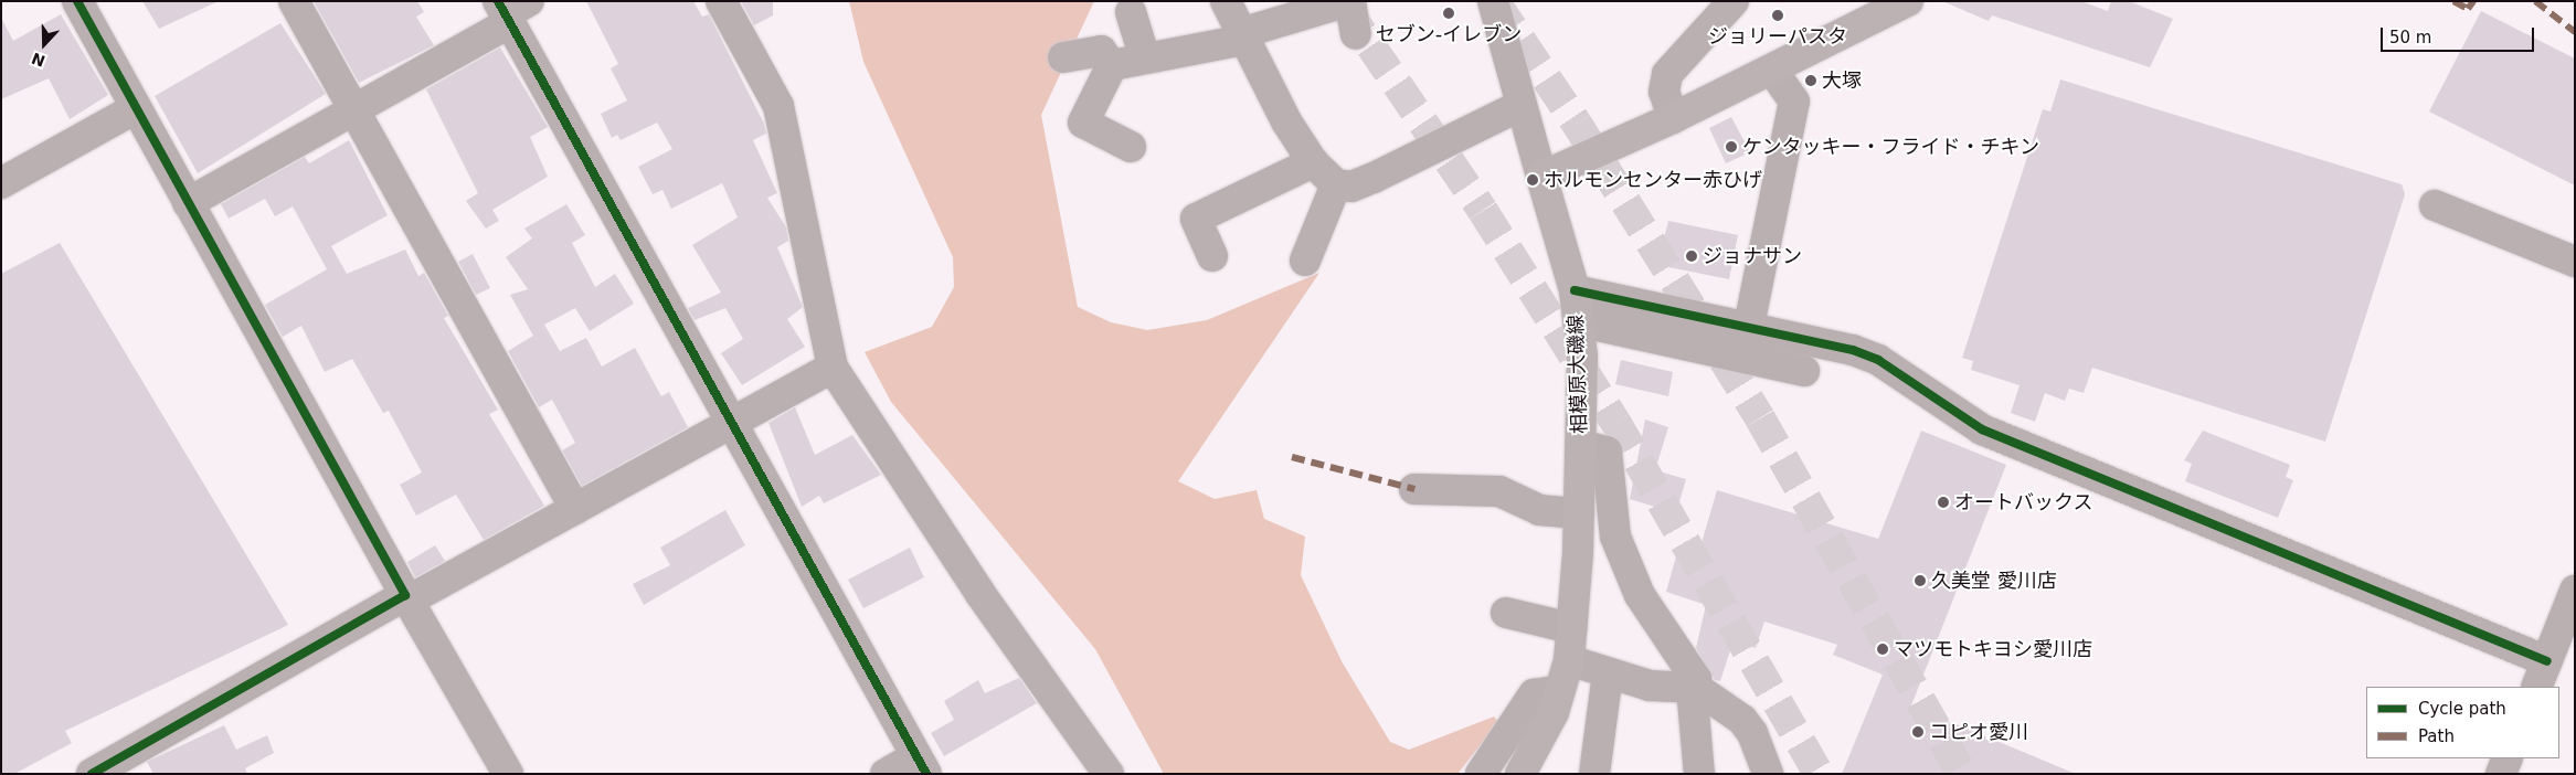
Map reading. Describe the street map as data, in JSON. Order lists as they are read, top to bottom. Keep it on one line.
{"streets":{"main road":["相模原大磯線"]},"places":["セブン-イレブン","ジョリーパスタ","大塚","ケンタッキー・フライド・チキン","ホルモンセンター赤ひげ","ジョナサン","オートバックス","久美堂 愛川店","マツモトキヨシ愛川店","コピオ愛川"],"legend":["Cycle path","Path"],"scale_bar":"50 m","north":"bottom"}
